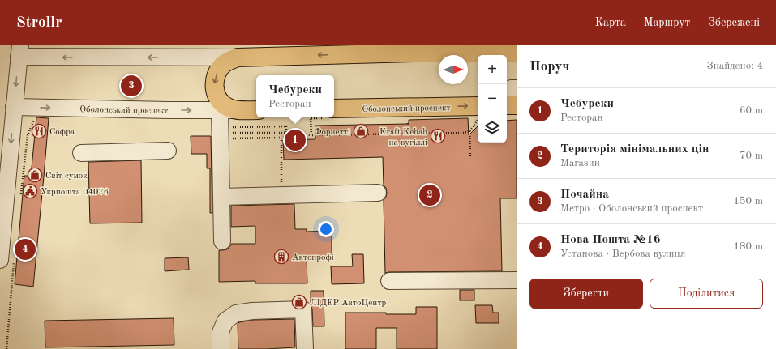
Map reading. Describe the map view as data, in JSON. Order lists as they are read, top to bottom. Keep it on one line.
{"streets":{"main road":["Оболонський проспект"]},"places":{"restaurant":["Софра","Kraft Kebab на вугіллі"],"shop":["Форнетті","Світ сумок","ЛІДЕР АвтоЦентр"],"public building":["Укрпошта 04076"],"building":["Автопрофі"]},"north":"right","page":{"header":"Strollr","nav":["Карта","Маршрут","Збережені"],"heading":["Поруч","Знайдено: 4"],"map_buttons":["+","−"],"pins":["3","1","2","4"],"popup":["Чебуреки","Ресторан"],"list":[{"mark":"1","name":"Чебуреки","note":"Ресторан","value":"60 m"},{"mark":"2","name":"Територія мінімальних цін","note":"Магазин","value":"70 m"},{"mark":"3","name":"Почайна","note":"Метро · Оболонський проспект","value":"150 m"},{"mark":"4","name":"Нова Пошта №16","note":"Установа · Вербова вулиця","value":"180 m"}],"buttons":["Зберегти","Поділитися"]}}
